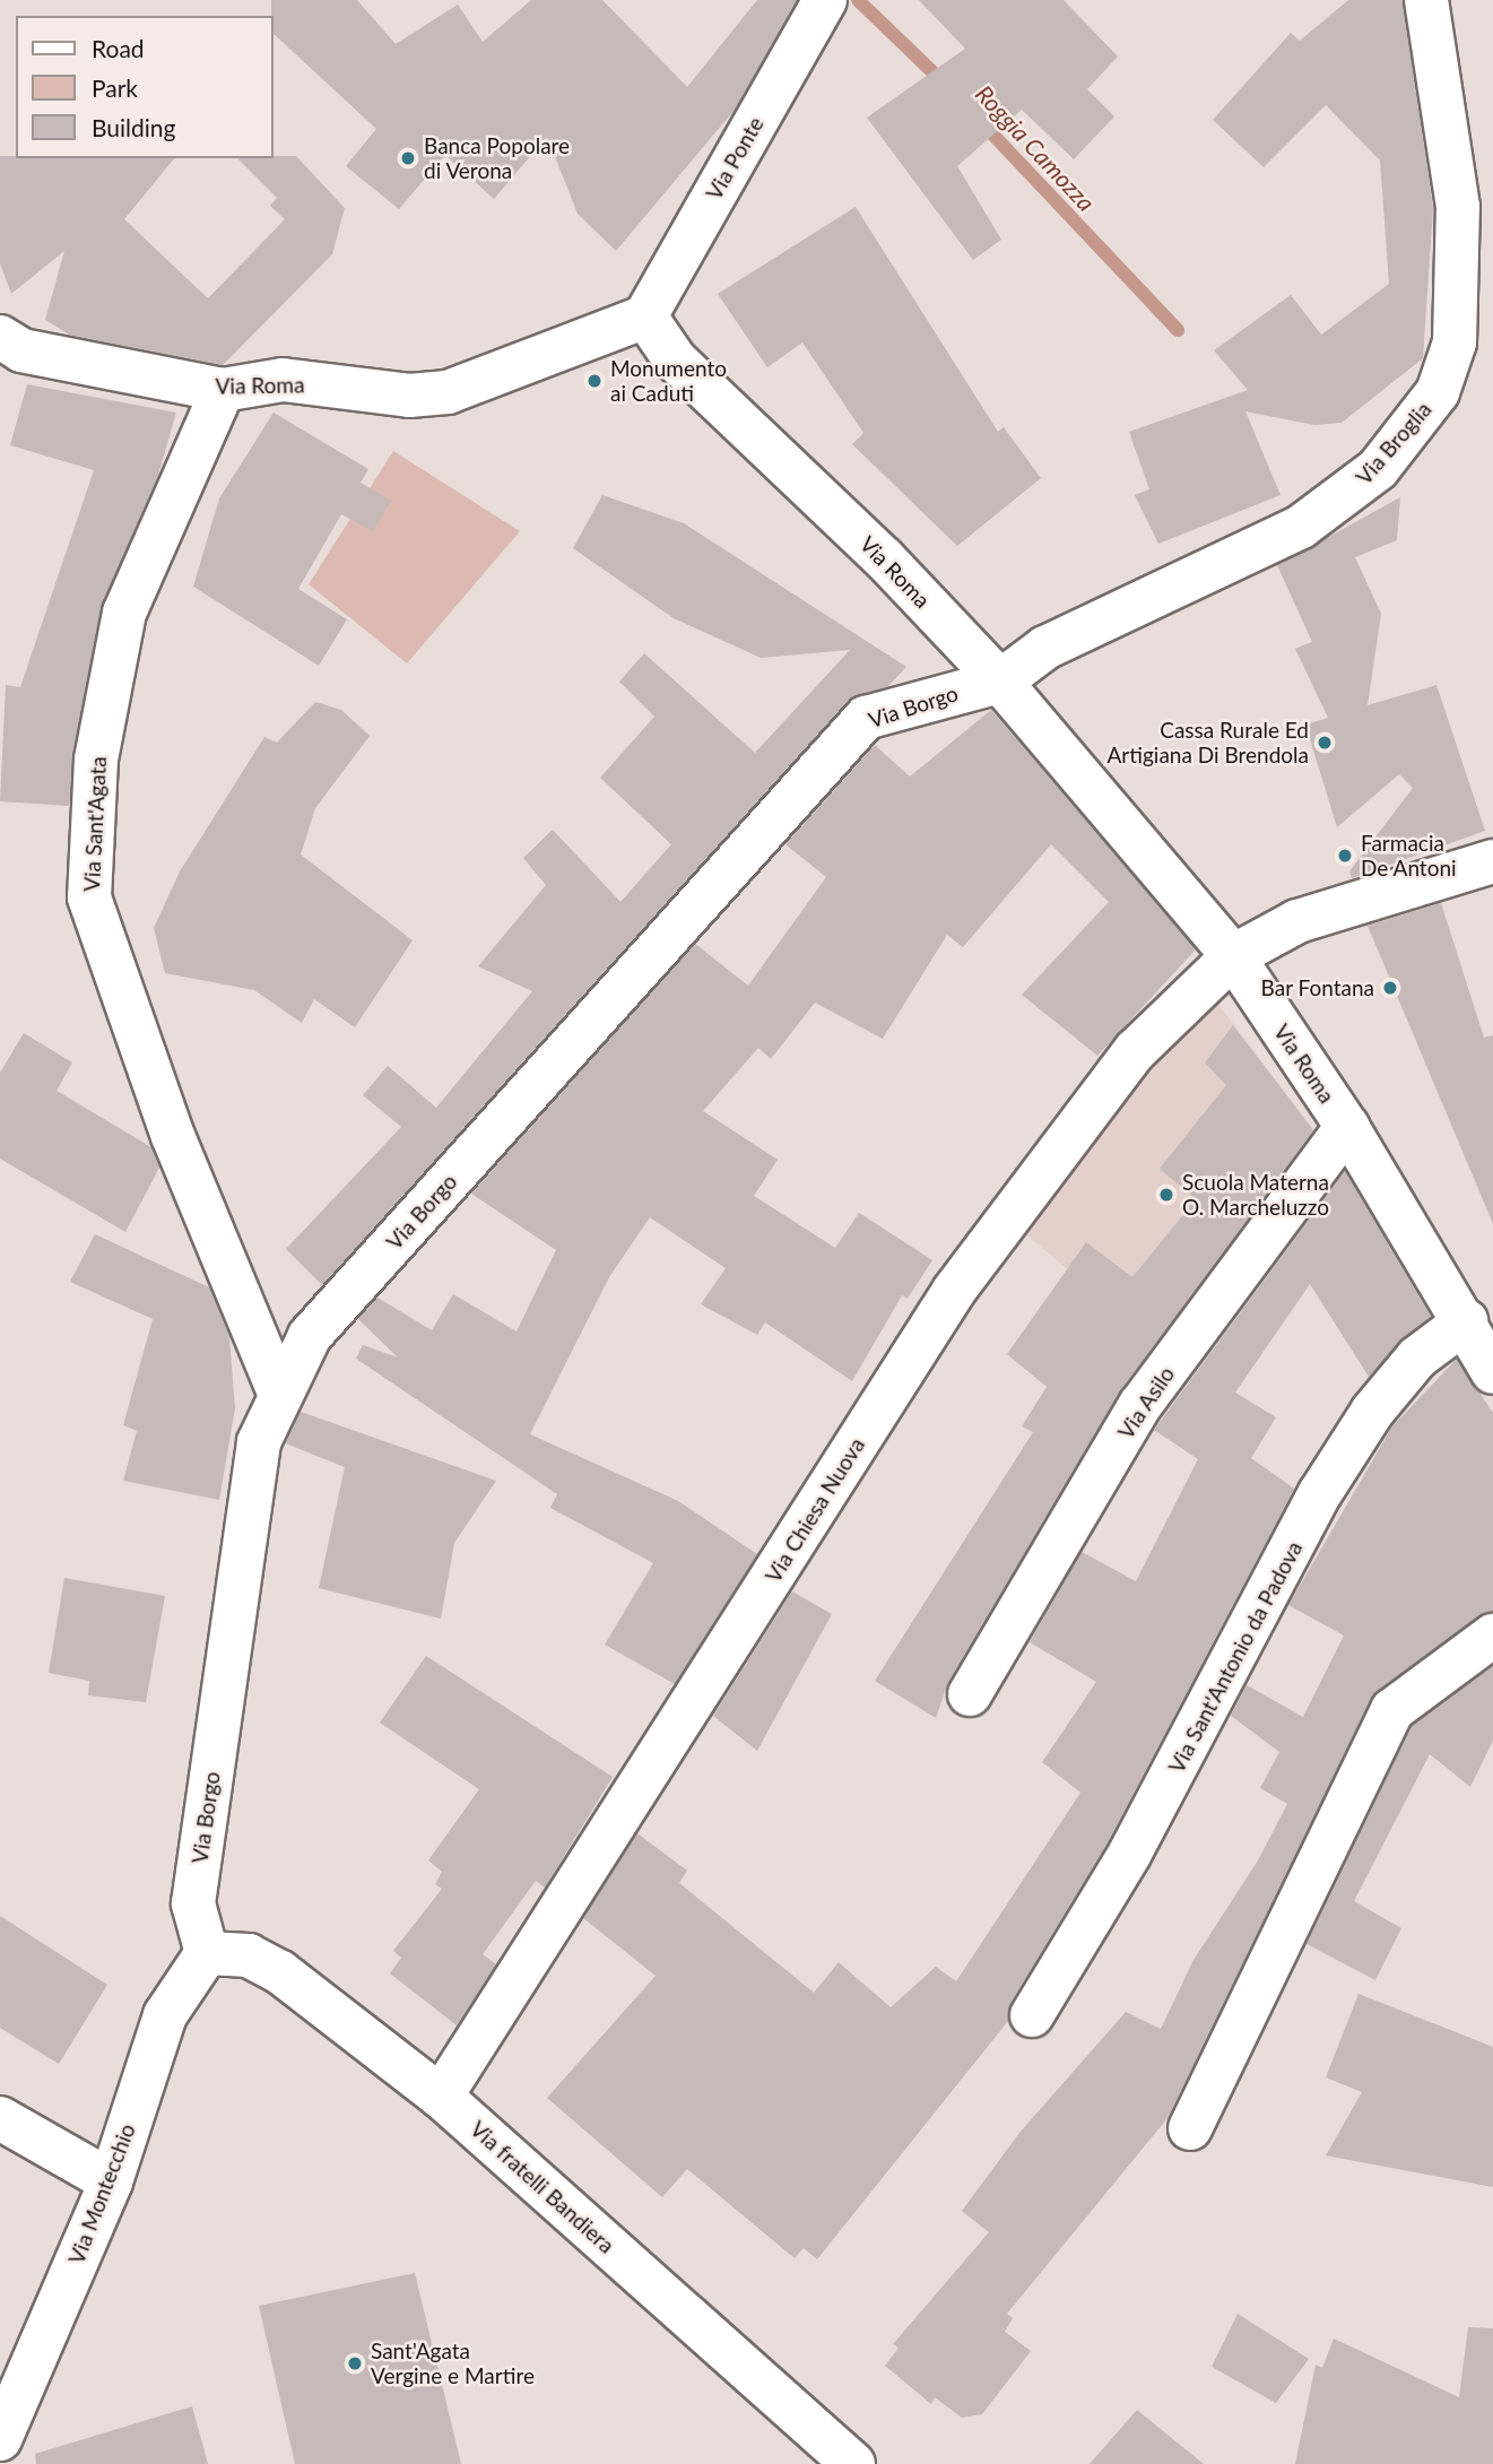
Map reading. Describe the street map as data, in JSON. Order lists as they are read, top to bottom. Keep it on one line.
{"streets":{"street":["Via Ponte","Via Roma","Via Broglia","Via Borgo","Via Sant'Agata","Via Asilo","Via Chiesa Nuova","Via Sant'Antonio da Padova","Via fratelli Bandiera","Via Montecchio"]},"crossings":[["Via Ponte","Via Roma"],["Via Roma","Via Broglia"],["Via Roma","Via Borgo"],["Via Roma","Via Sant'Agata"],["Via Roma","Via Asilo"],["Via Roma","Via Chiesa Nuova"],["Via Roma","Via Sant'Antonio da Padova"],["Via Broglia","Via Borgo"],["Via Borgo","Via Sant'Agata"],["Via Borgo","Via fratelli Bandiera"],["Via Borgo","Via Montecchio"],["Via Chiesa Nuova","Via fratelli Bandiera"],["Via fratelli Bandiera","Via Montecchio"]],"water":["Roggia Camozza"],"places":["Banca Popolare di Verona","Monumento ai Caduti","Cassa Rurale Ed Artigiana Di Brendola","Farmacia De Antoni","Bar Fontana","Scuola Materna O. Marcheluzzo","Sant'Agata Vergine e Martire"],"legend":["Road","Park","Building"]}
